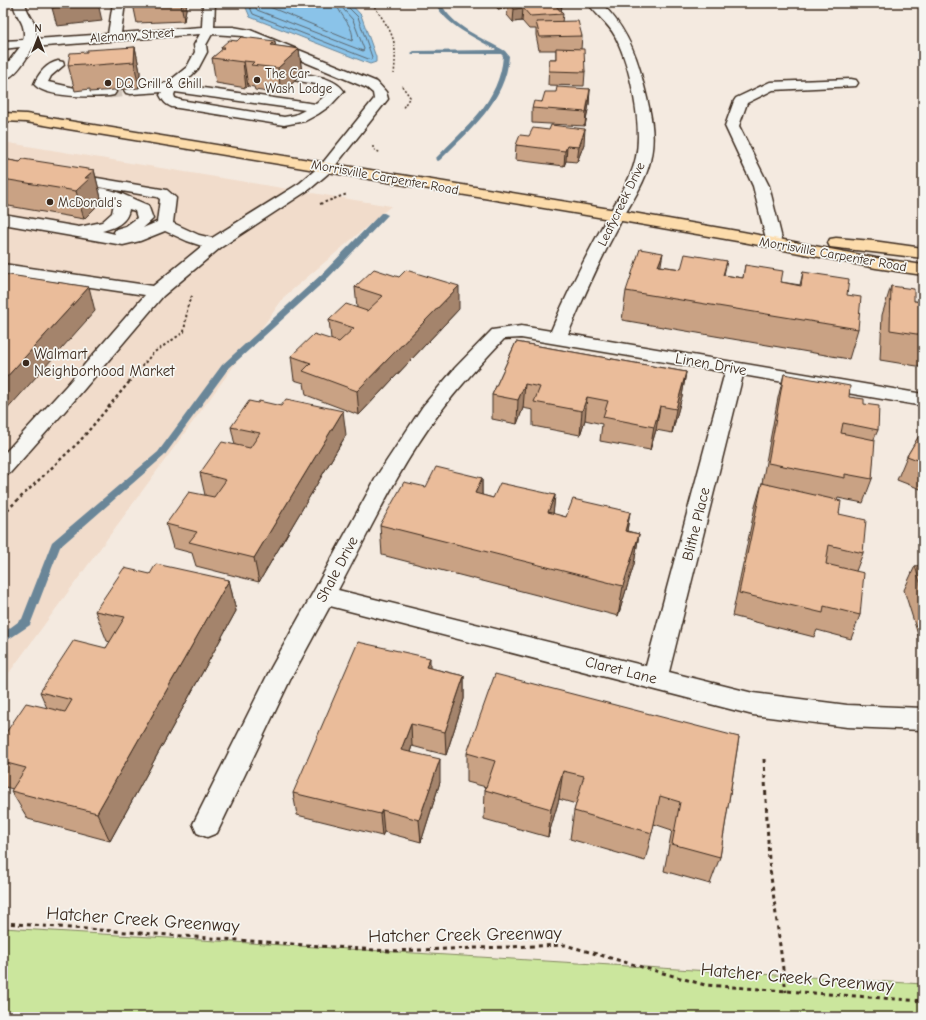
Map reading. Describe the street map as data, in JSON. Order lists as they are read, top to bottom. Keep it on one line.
{"streets":{"main road":["Morrisville Carpenter Road"],"street":["Alemany Street","Leafycreek Drive","Linen Drive","Blithe Place","Shale Drive","Claret Lane"],"path":["Hatcher Creek Greenway"]},"crossings":[["Alemany Street","Morrisville Carpenter Road"],["Morrisville Carpenter Road","Leafycreek Drive"],["Leafycreek Drive","Linen Drive"],["Linen Drive","Blithe Place"],["Linen Drive","Shale Drive"],["Blithe Place","Claret Lane"],["Shale Drive","Claret Lane"]],"places":["The Car Wash Lodge","DQ Grill & Chill","McDonald's","Walmart Neighborhood Market"],"north":"top"}
